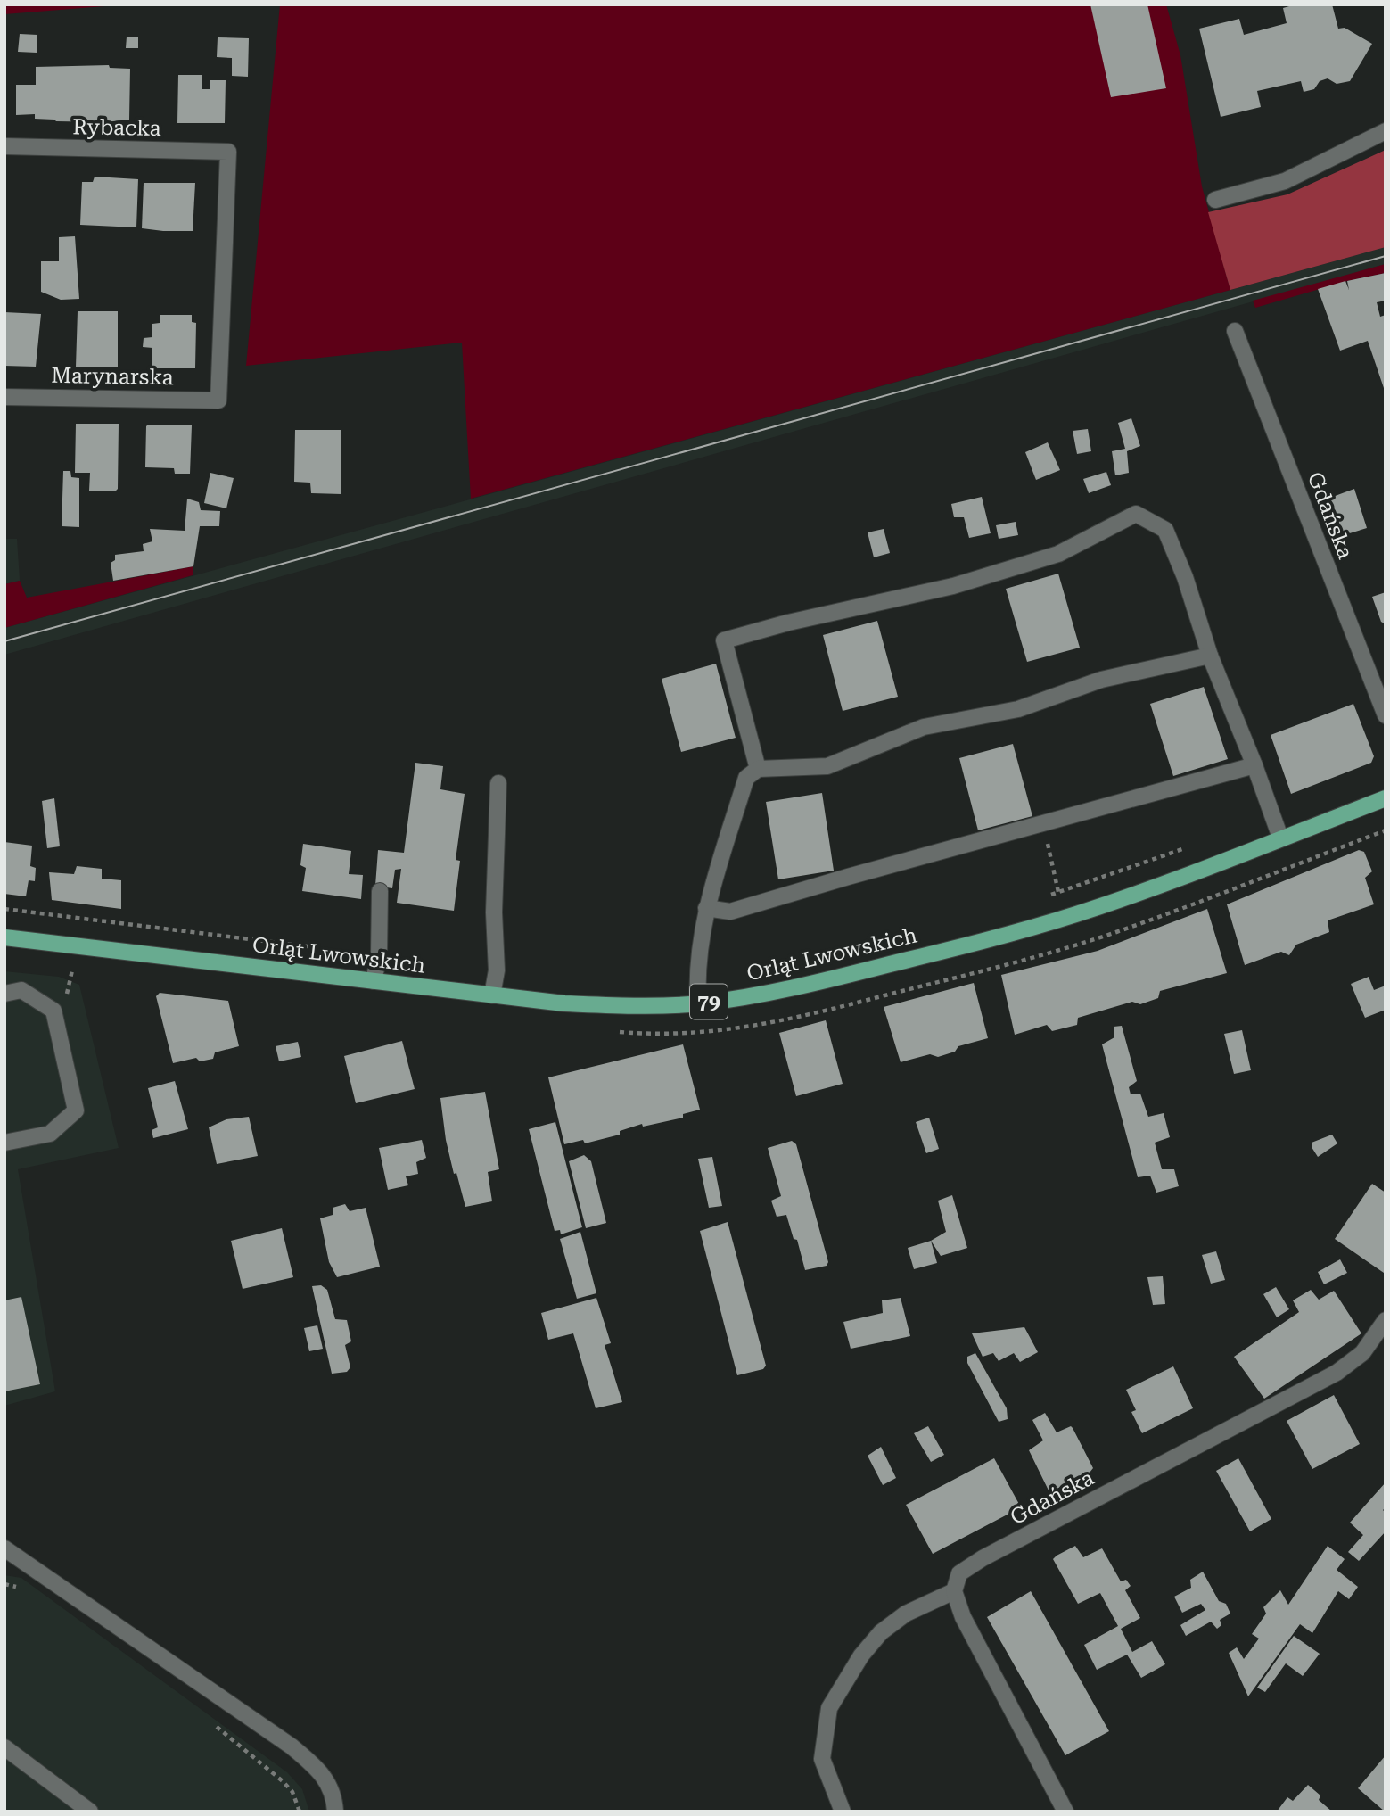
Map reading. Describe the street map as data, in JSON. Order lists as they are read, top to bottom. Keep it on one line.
{"streets":{"main road":["Orląt Lwowskich","79"],"street":["Rybacka","Marynarska","Gdańska"]},"crossings":[["Rybacka","Marynarska"]]}
